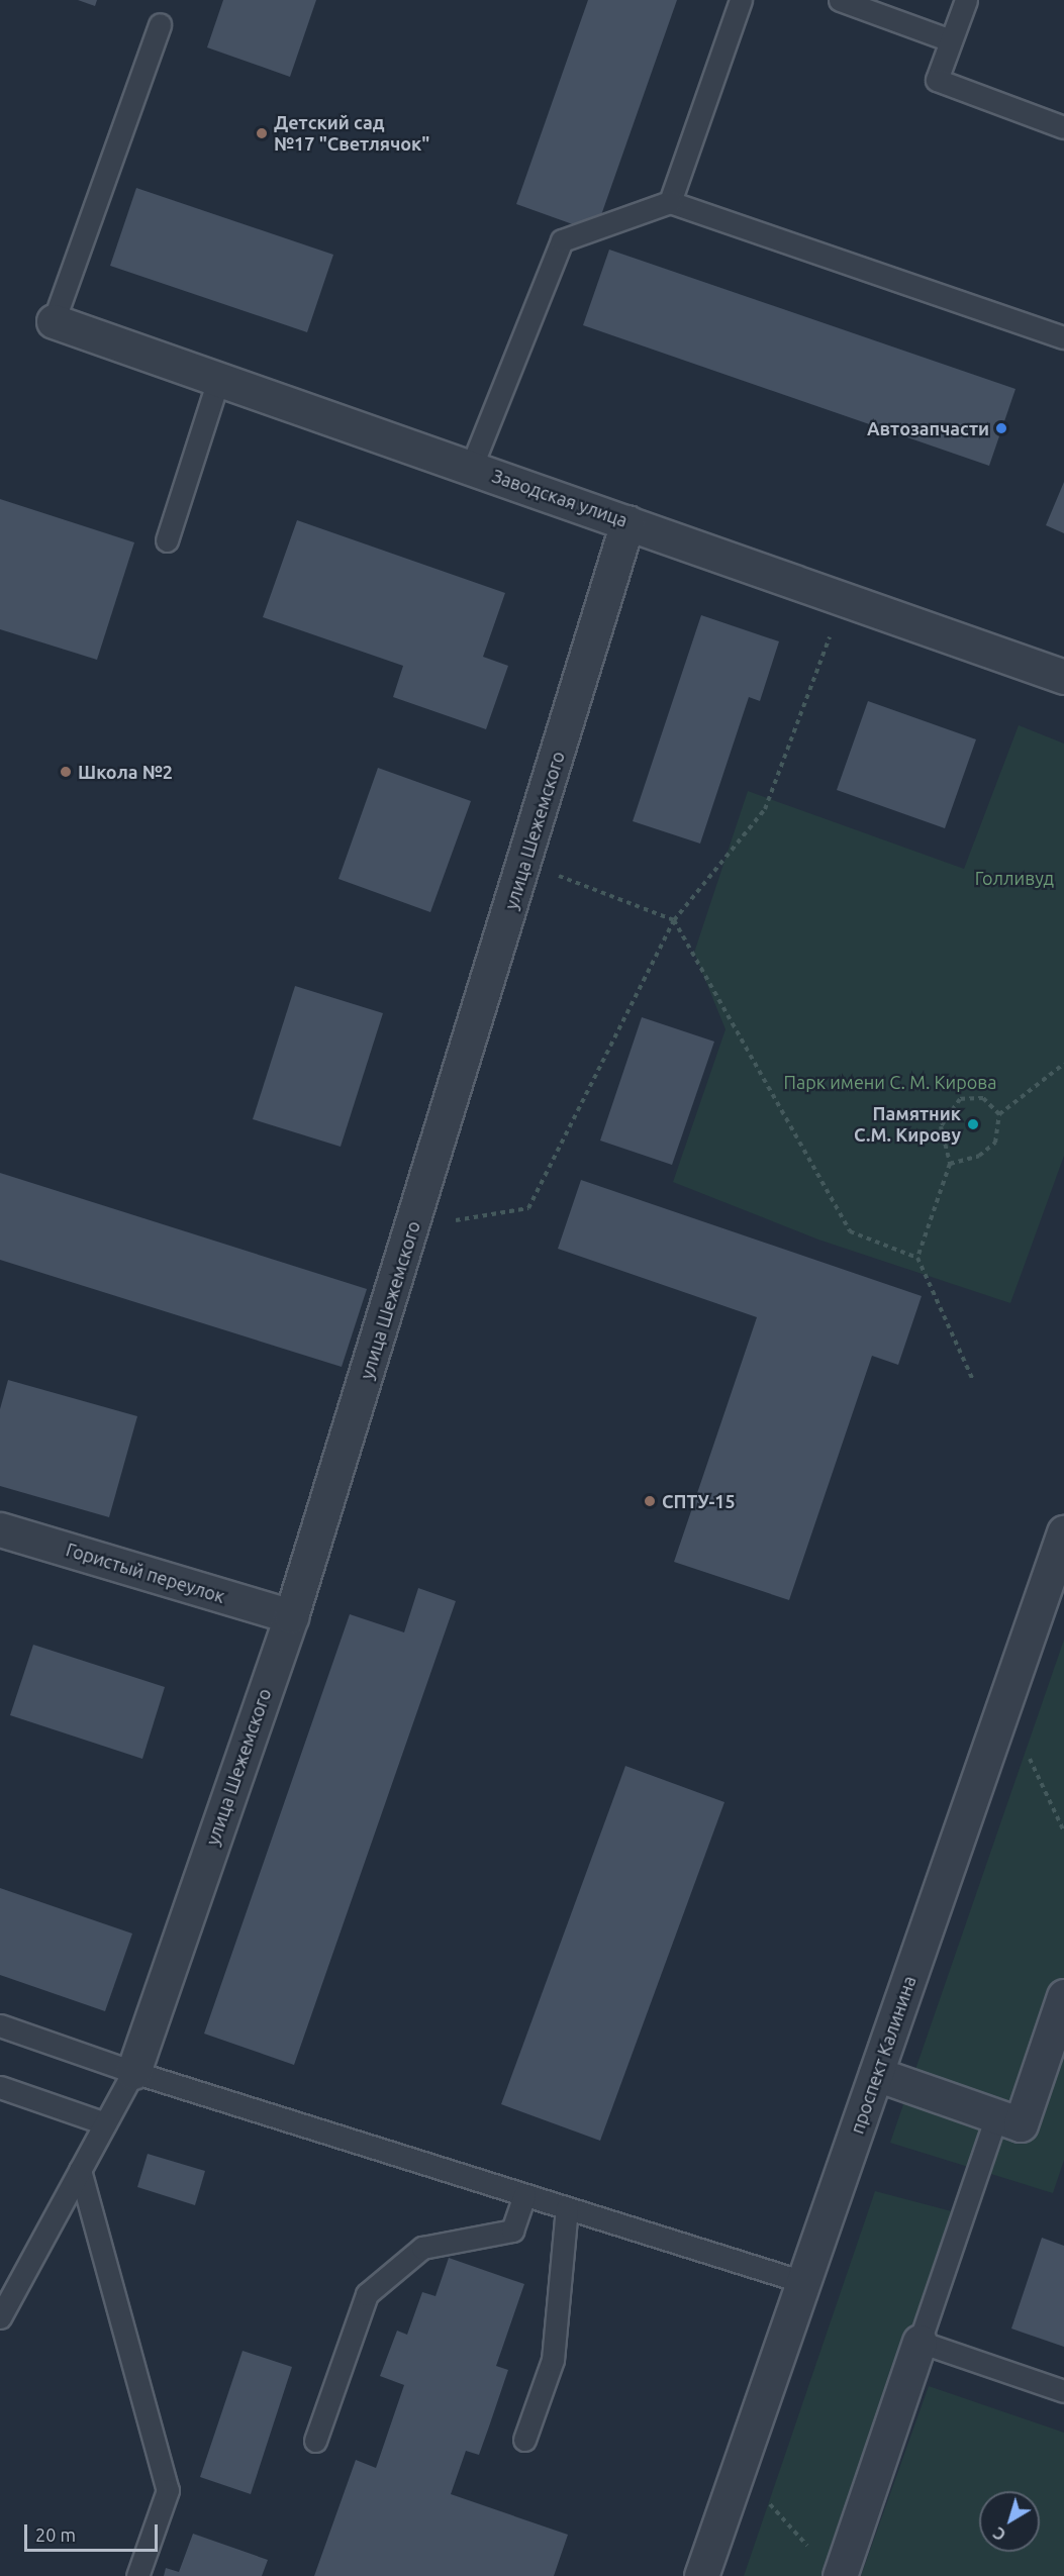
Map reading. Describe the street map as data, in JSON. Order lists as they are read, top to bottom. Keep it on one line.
{"streets":{"street":["Заводская улица","улица Шежемского","Гористый переулок","проспект Калинина"]},"crossings":[["Заводская улица","улица Шежемского"],["улица Шежемского","Гористый переулок"]],"parks":["Голливуд","Парк имени С. М. Кирова"],"places":["Детский сад №17 \"Светлячок\"","Автозапчасти","Школа №2","Памятник С.М. Кирову","СПТУ-15"],"scale_bar":"20 m","north":"bottom left"}
